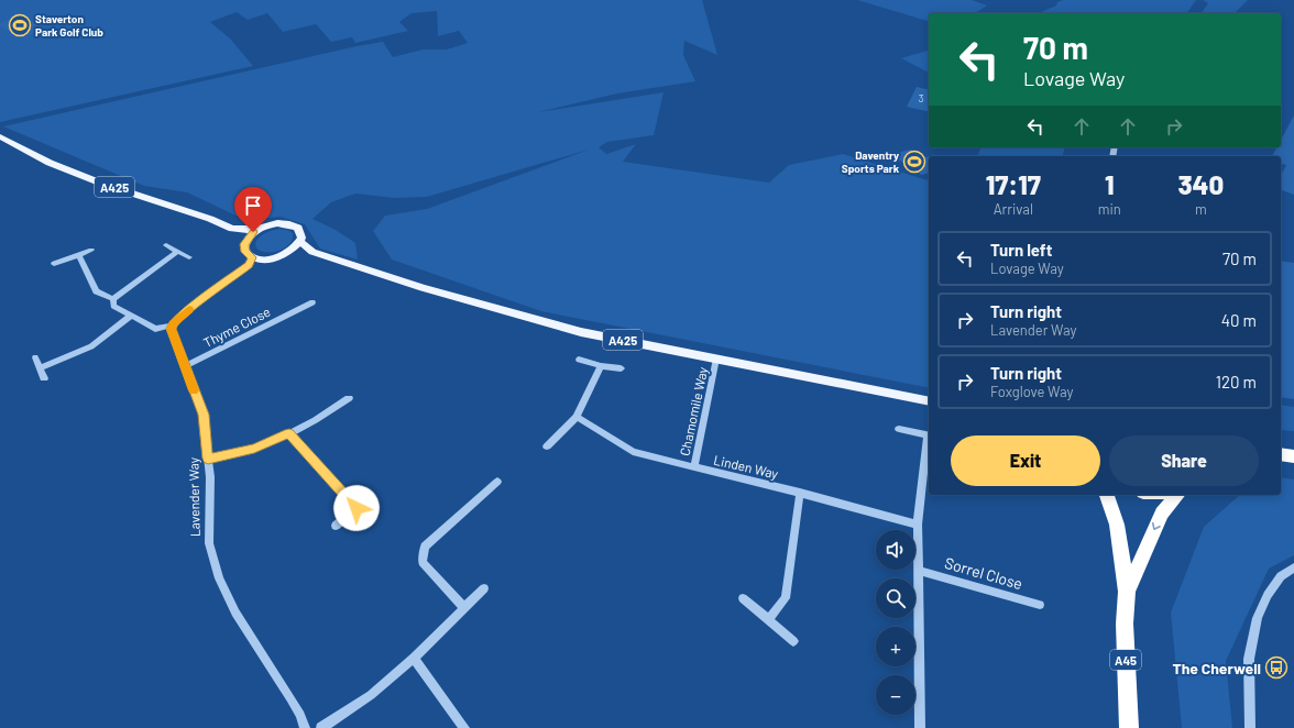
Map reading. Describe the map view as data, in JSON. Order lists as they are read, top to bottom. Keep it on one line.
{"streets":{"highway":["A45"],"main road":["A425"],"street":["Thyme Close","Chamomile Way","Linden Way","Lavender Way","Sorrel Close"]},"crossings":[["A425","Chamomile Way"],["Thyme Close","Lavender Way"],["Chamomile Way","Linden Way"]],"places":{"sports":["Staverton Park Golf Club","Daventry Sports Park"],"bus stop":["The Cherwell"]},"house_numbers":["3"],"page":{"turn":["70 m","Lovage Way"],"eta":["17:17","Arrival","1","min","340","m"],"list":[{"name":"Turn left","note":"Lovage Way","value":"70 m"},{"name":"Turn right","note":"Lavender Way","value":"40 m"},{"name":"Turn right","note":"Foxglove Way","value":"120 m"}],"buttons":["Exit","Share"],"map_buttons":["+","−"]}}
